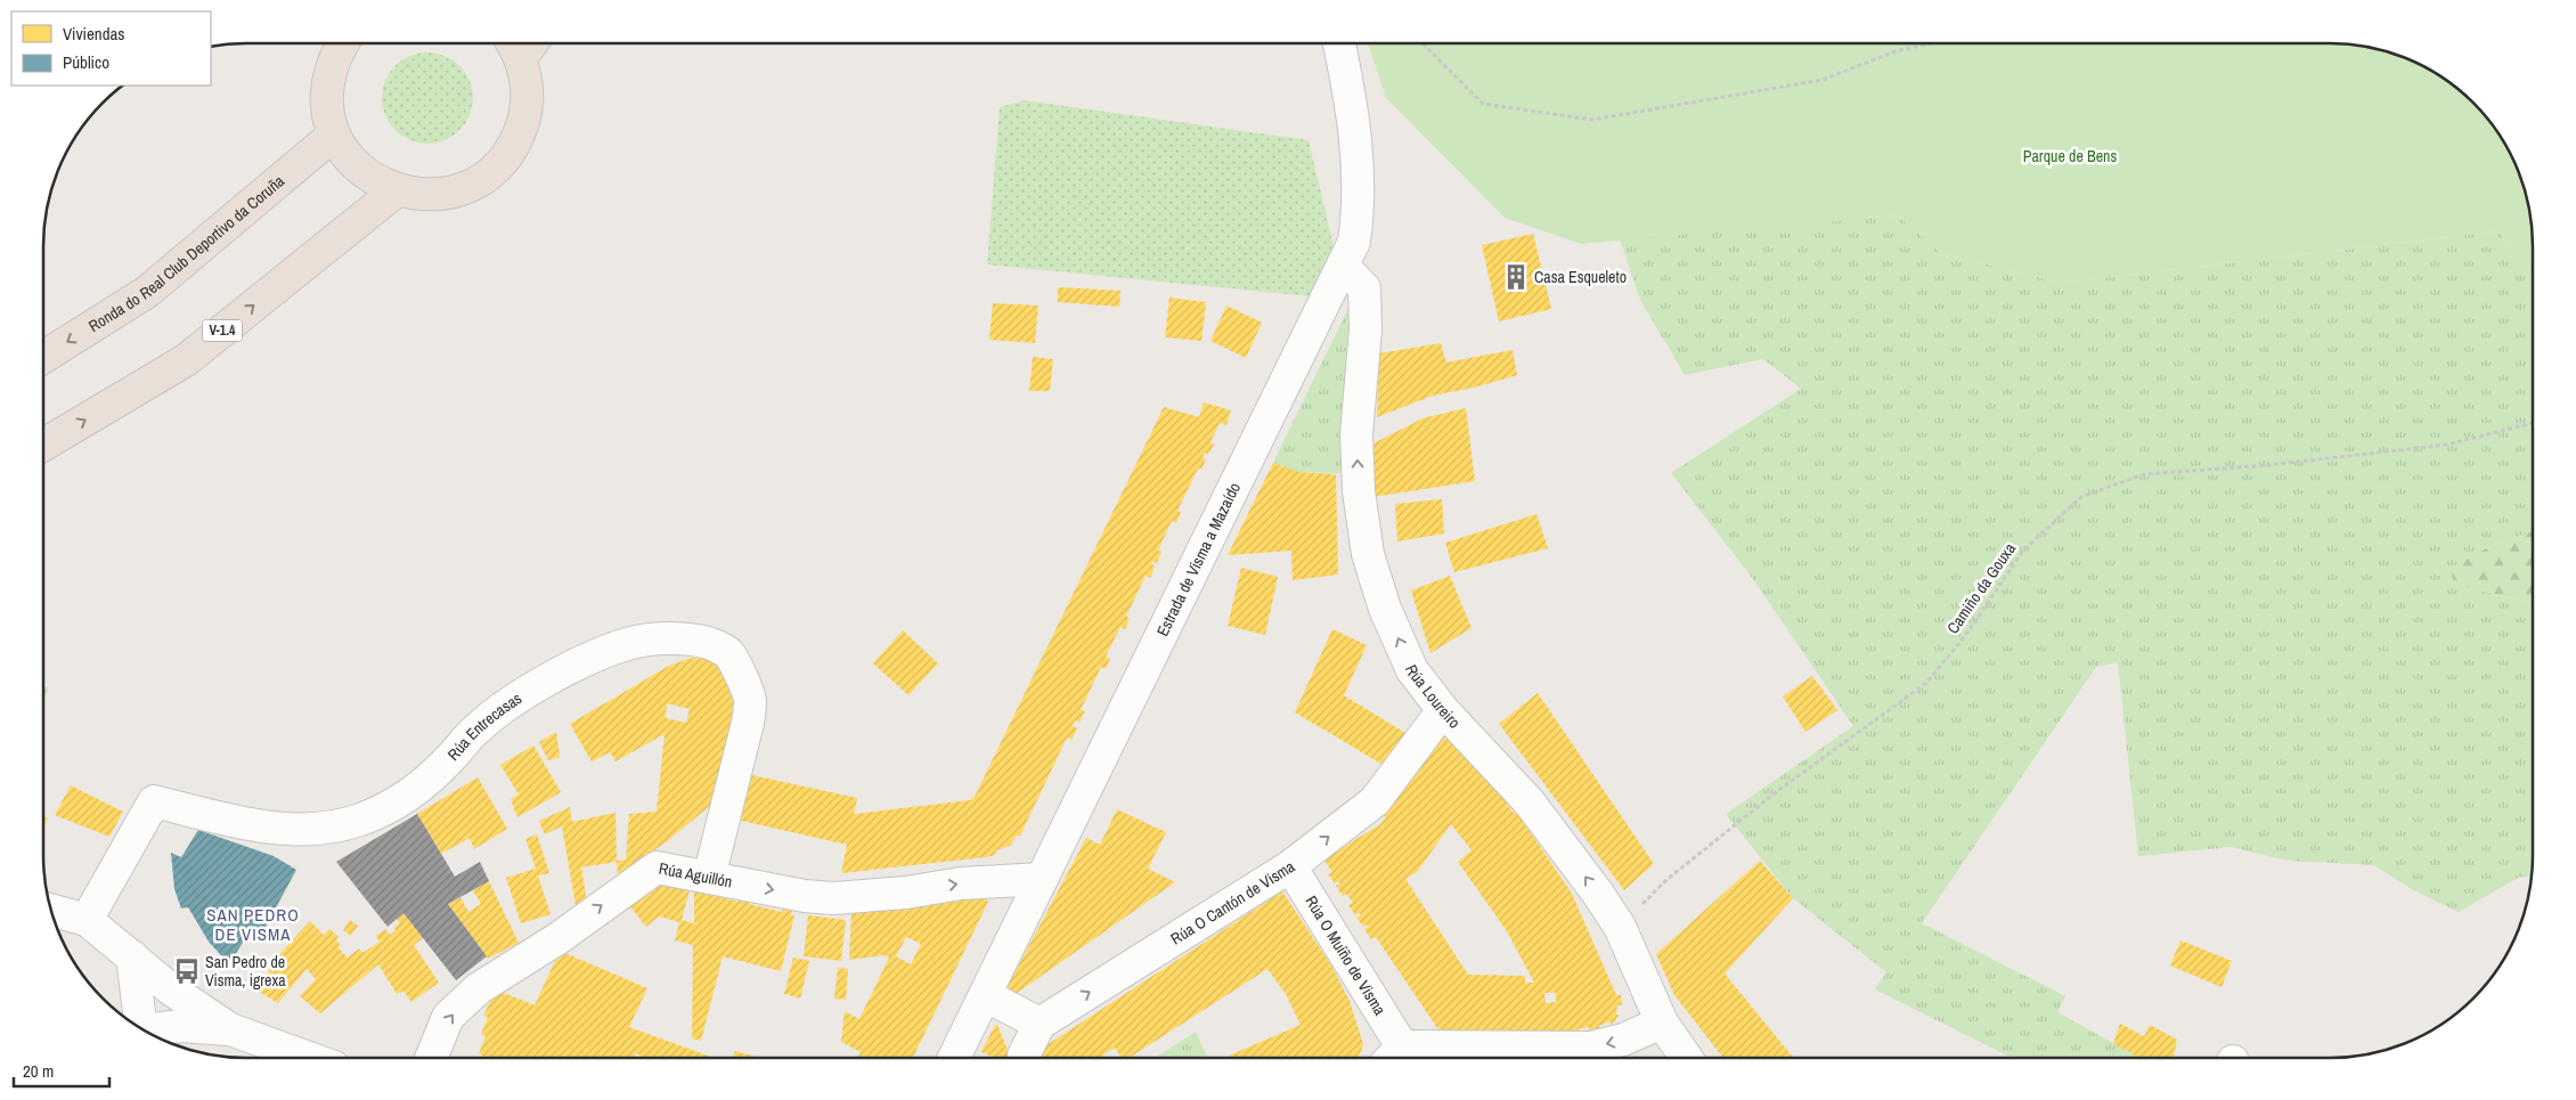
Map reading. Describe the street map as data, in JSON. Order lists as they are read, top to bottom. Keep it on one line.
{"streets":{"highway":["Ronda do Real Club Deportivo da Coruña","V-1.4"],"street":["Estrada de Visma a Mazaído","Rúa Loureiro","Rúa Entrecasas","Rúa Aguillón","Rúa O Cantón de Visma","Rúa O Muíño de Visma"],"path":["Camiño da Gouxa"]},"crossings":[["Estrada de Visma a Mazaído","Rúa Loureiro"],["Estrada de Visma a Mazaído","Rúa Aguillón"],["Camiño da Gouxa","Rúa Loureiro"],["Rúa Loureiro","Rúa O Cantón de Visma"],["Rúa Loureiro","Rúa O Muíño de Visma"],["Rúa Entrecasas","Rúa Aguillón"],["Rúa O Cantón de Visma","Rúa O Muíño de Visma"]],"one_way":["Rúa Loureiro","Rúa Aguillón","Rúa O Cantón de Visma","Rúa O Muíño de Visma"],"districts":["SAN PEDRO DE VISMA"],"parks":["Parque de Bens"],"places":{"building":["Casa Esqueleto"],"bus stop":["San Pedro de Visma, igrexa"]},"legend":["Viviendas","Público"],"scale_bar":"20 m"}
